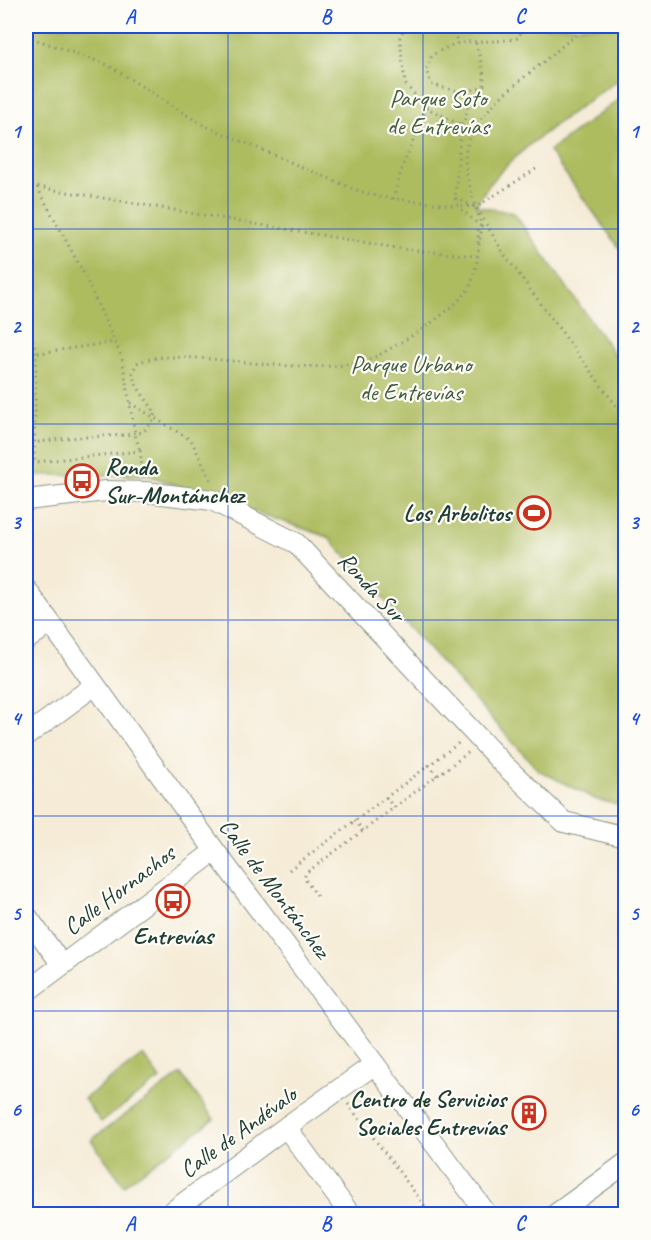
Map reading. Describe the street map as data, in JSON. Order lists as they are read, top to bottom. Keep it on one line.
{"streets":{"street":["Ronda Sur","Calle de Montánchez","Calle Hornachos","Calle de Andévalo"]},"crossings":[["Calle de Montánchez","Calle Hornachos"],["Calle de Montánchez","Calle de Andévalo"]],"parks":["Parque Soto de Entrevías","Parque Urbano de Entrevías"],"places":{"bus stop":["Ronda Sur-Montánchez","Entrevías"],"sports":["Los Arbolitos"],"building":["Centro de Servicios Sociales Entrevías"]},"grid":{"columns":["A","B","C"],"rows":["1","2","3","4","5","6"]}}
